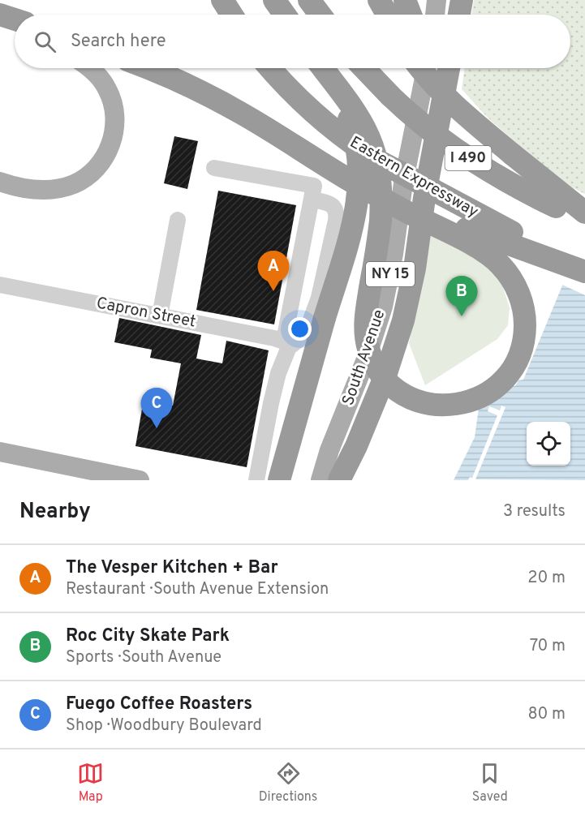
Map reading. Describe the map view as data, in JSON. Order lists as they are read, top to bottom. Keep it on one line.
{"streets":{"highway":["I 490","Eastern Expressway"],"main road":["NY 15","South Avenue"],"street":["Capron Street"]},"page":{"search":"Search here","pins":["A","B","C"],"heading":["Nearby","3 results"],"list":[{"mark":"A","name":"The Vesper Kitchen + Bar","note":"Restaurant · South Avenue Extension","value":"20 m"},{"mark":"B","name":"Roc City Skate Park","note":"Sports · South Avenue","value":"70 m"},{"mark":"C","name":"Fuego Coffee Roasters","note":"Shop · Woodbury Boulevard","value":"80 m"}],"nav":["Map","Directions","Saved"]}}
